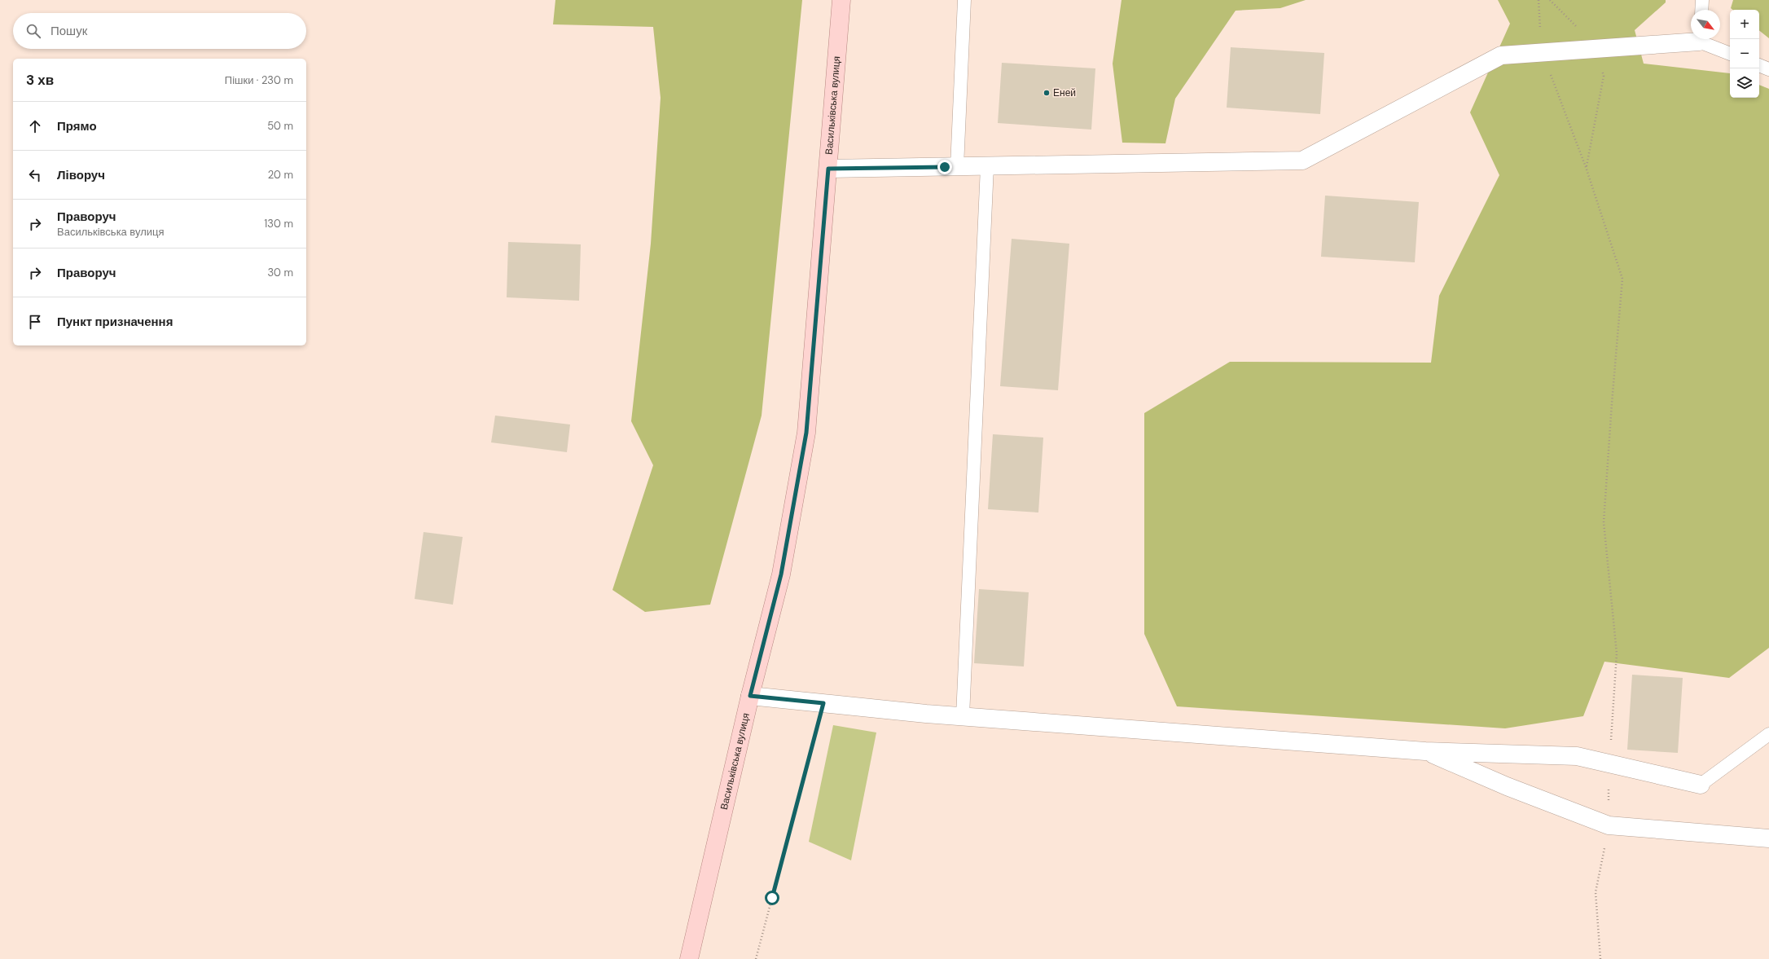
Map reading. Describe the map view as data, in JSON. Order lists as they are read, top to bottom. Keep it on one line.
{"streets":{"main road":["Васильківська вулиця"]},"places":["Еней"],"north":"bottom right","page":{"map_buttons":["+","−"],"search":"Пошук","heading":["3 хв","Пішки · 230 m"],"list":[["Прямо","50 m"],["Ліворуч","20 m"],["Праворуч","Васильківська вулиця","130 m"],["Праворуч","30 m"],"Пункт призначення"]}}
